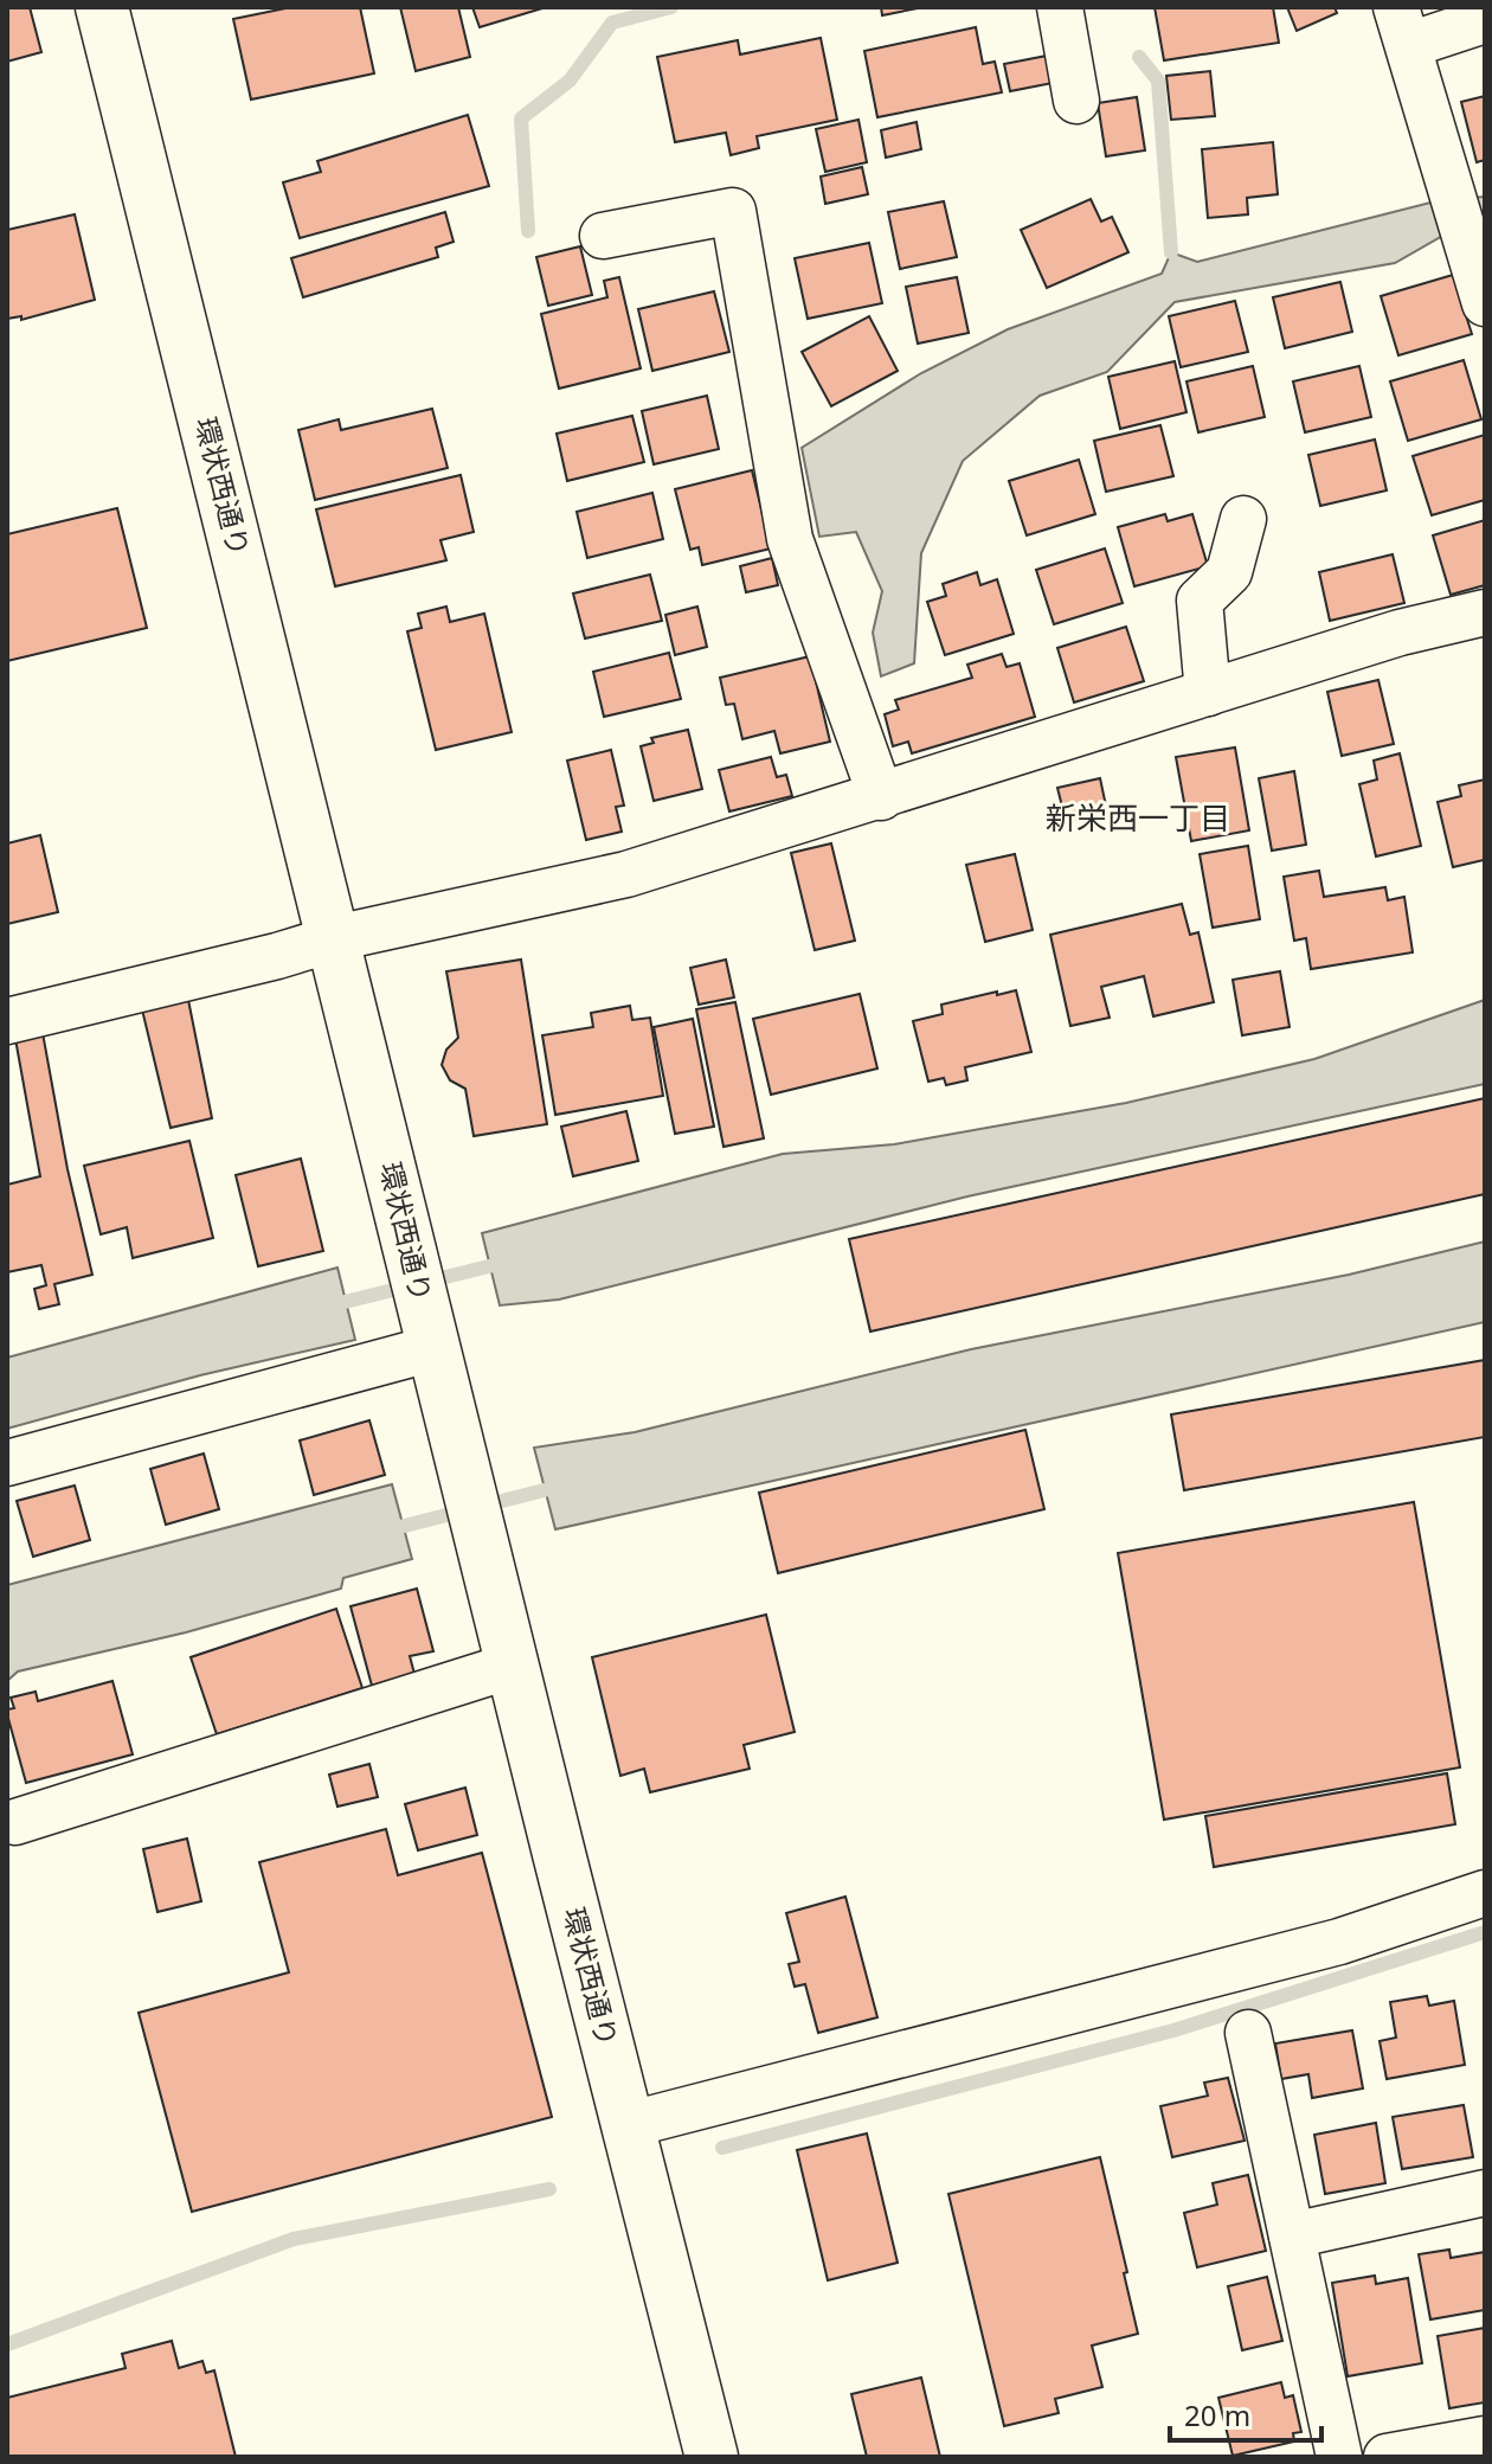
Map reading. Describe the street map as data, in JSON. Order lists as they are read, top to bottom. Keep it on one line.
{"streets":{"highway":["環状西通り"]},"districts":["新栄西一丁目"],"scale_bar":"20 m"}
